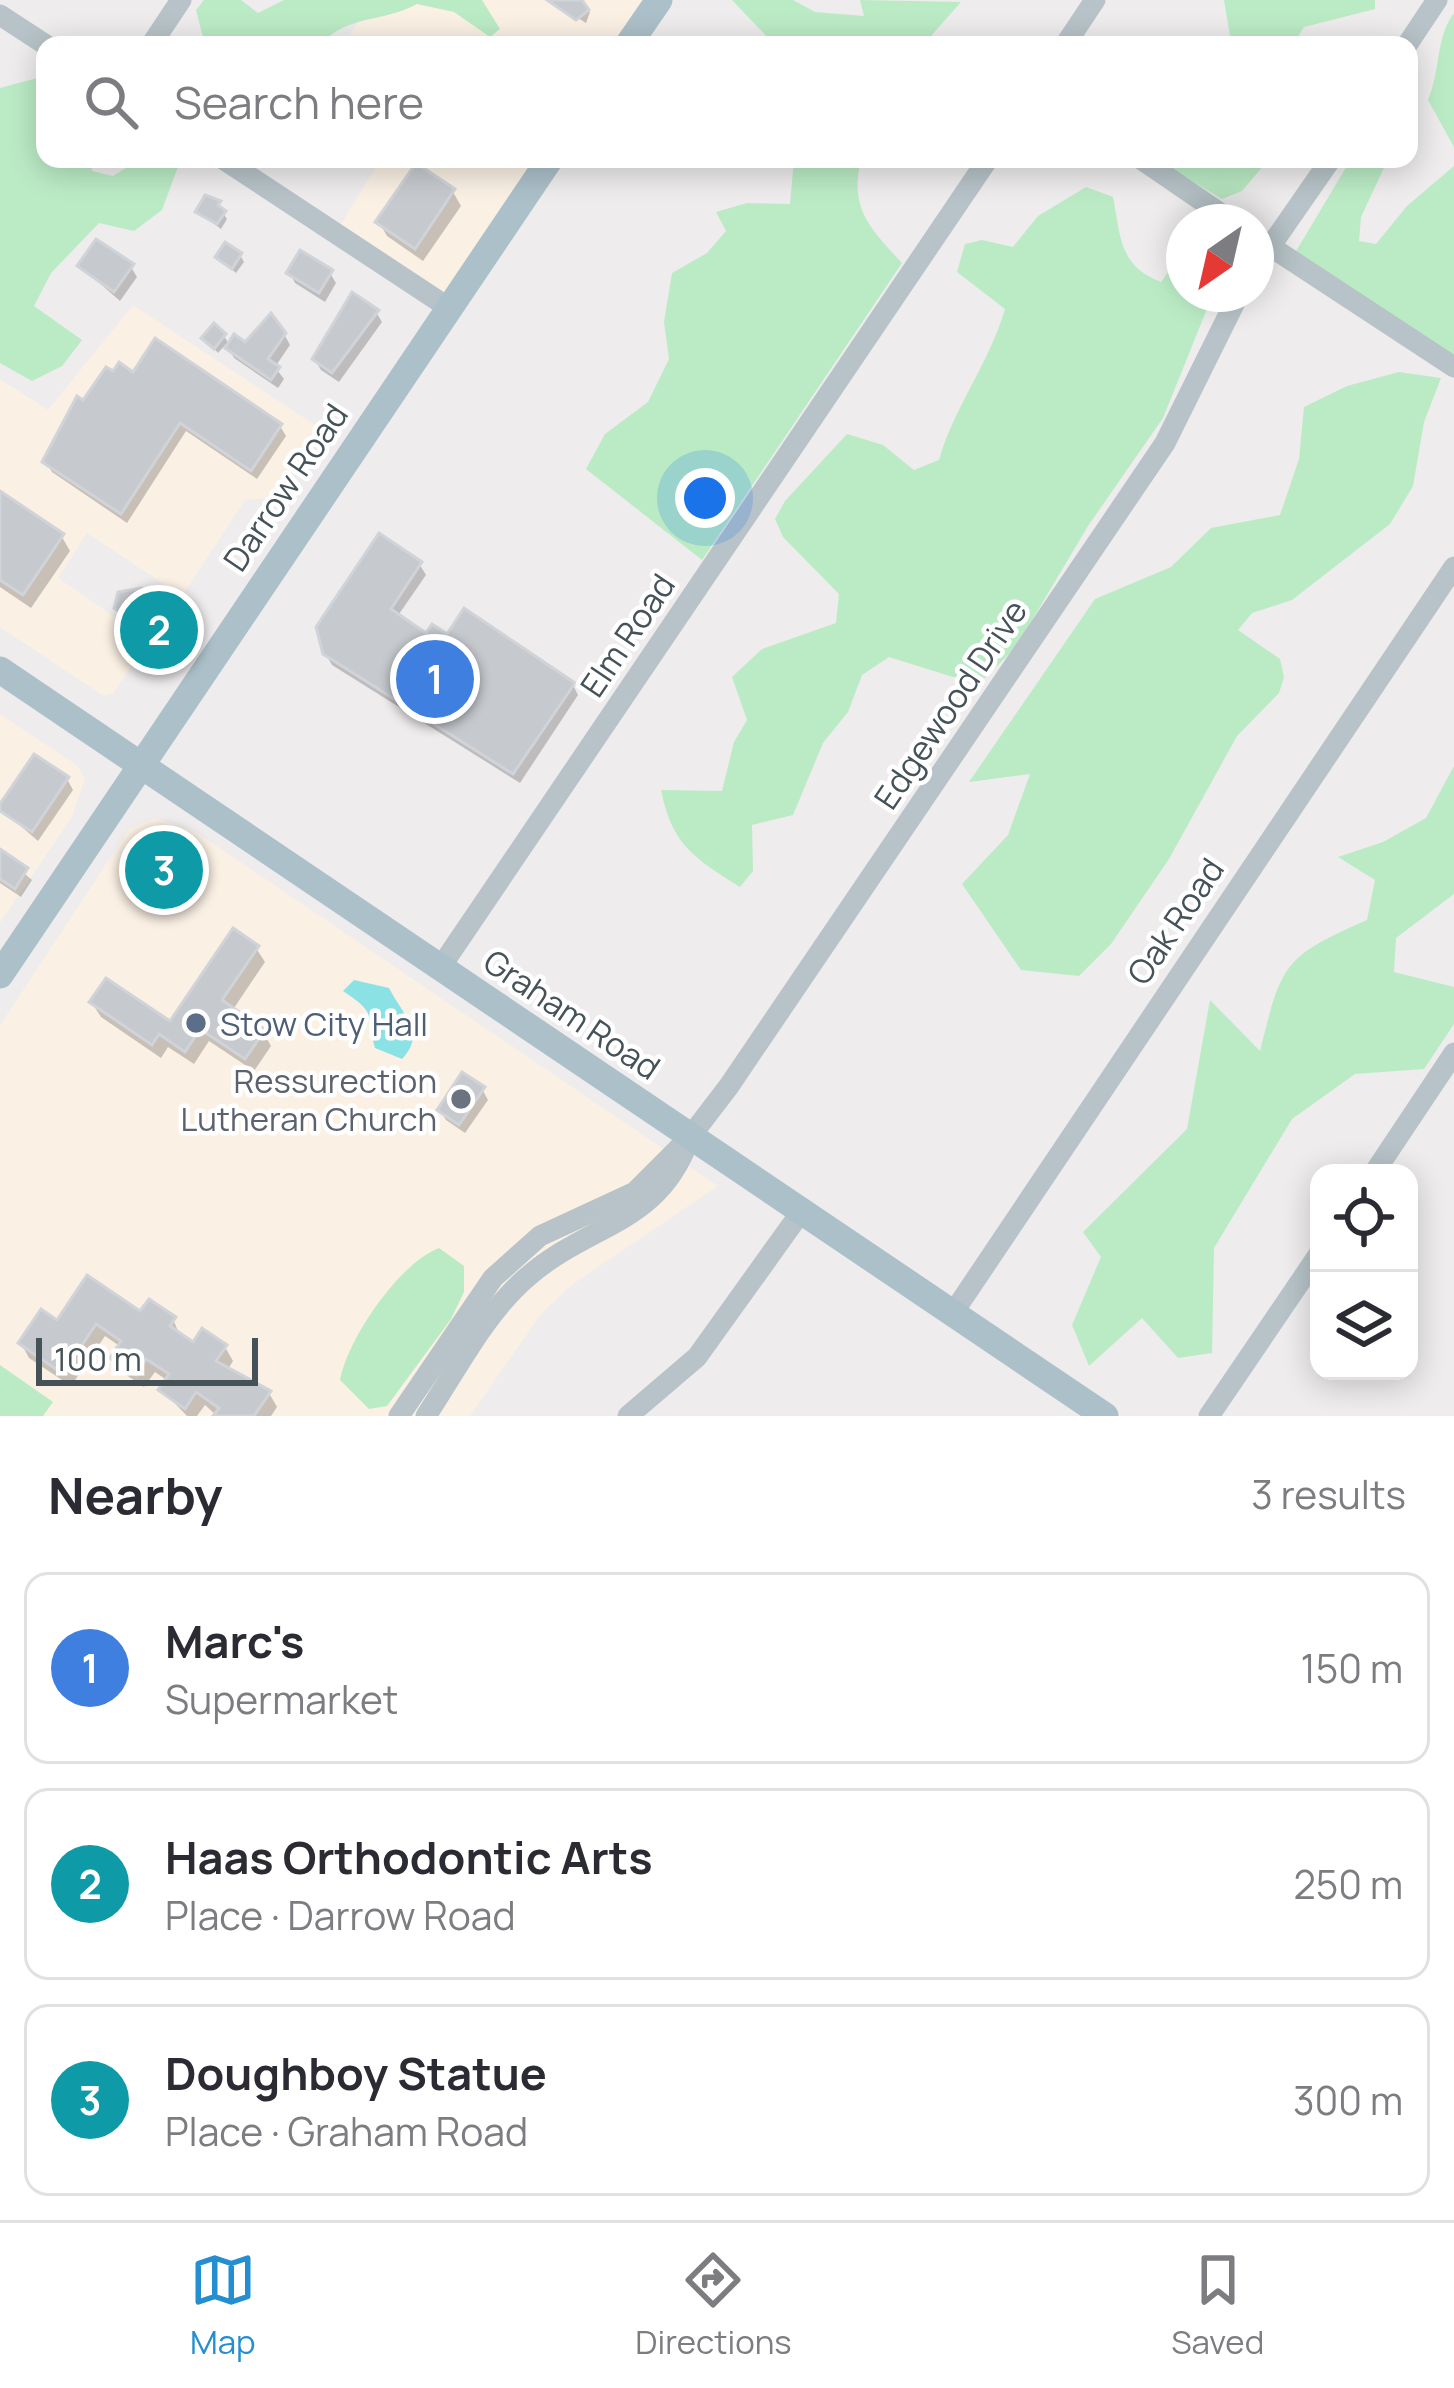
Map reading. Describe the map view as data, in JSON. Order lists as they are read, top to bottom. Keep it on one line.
{"streets":{"main road":["Darrow Road","Graham Road"],"street":["Elm Road","Edgewood Drive","Oak Road"]},"crossings":[["Darrow Road","Graham Road"],["Elm Road","Graham Road"],["Edgewood Drive","Graham Road"],["Oak Road","Graham Road"]],"places":["Stow City Hall","Ressurection Lutheran Church"],"scale_bar":"100 m","north":"bottom left","page":{"search":"Search here","pins":["2","1","3"],"scale":"100 m","heading":["Nearby","3 results"],"list":[{"mark":"1","name":"Marc's","note":"Supermarket","value":"150 m"},{"mark":"2","name":"Haas Orthodontic Arts","note":"Place · Darrow Road","value":"250 m"},{"mark":"3","name":"Doughboy Statue","note":"Place · Graham Road","value":"300 m"}],"nav":["Map","Directions","Saved"]}}
